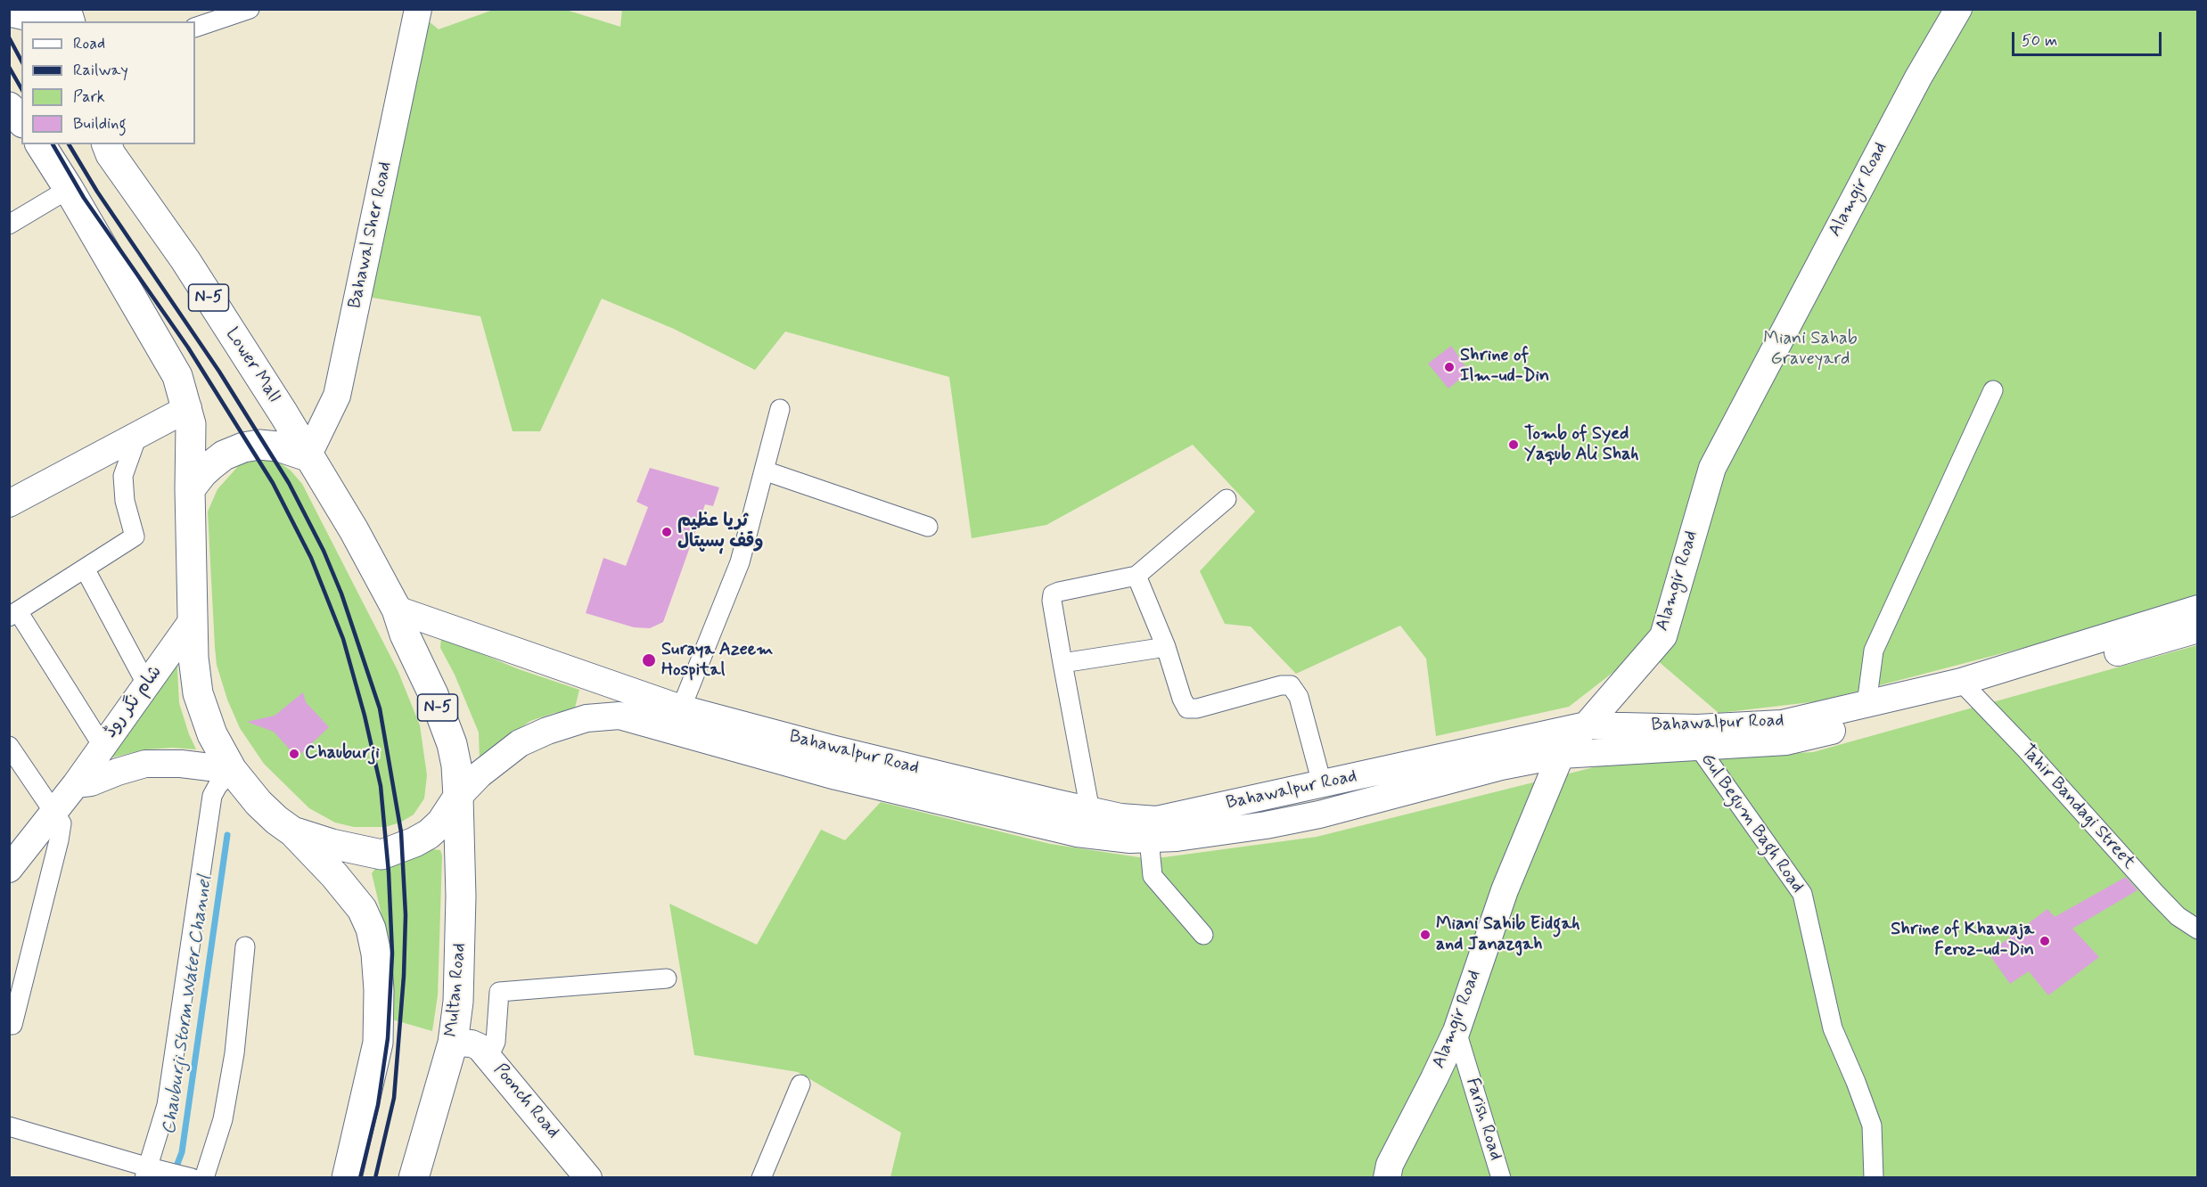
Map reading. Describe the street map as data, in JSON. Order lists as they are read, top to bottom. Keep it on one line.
{"streets":{"main road":["Alamgir Road","Bahawal Sher Road","N-5","Lower Mall","شام نگر روڈ","Bahawalpur Road","Multan Road","Poonch Road"],"street":["Tahir Bandagi Street","Gul Begum Bagh Road","Farish Road"]},"crossings":[["Alamgir Road","Bahawalpur Road"],["Alamgir Road","Farish Road"],["Bahawal Sher Road","N-5"],["Bahawal Sher Road","Lower Mall"],["N-5","Lower Mall"],["N-5","Bahawalpur Road"],["N-5","Multan Road"],["Bahawalpur Road","Tahir Bandagi Street"],["Bahawalpur Road","Gul Begum Bagh Road"],["Bahawalpur Road","Multan Road"],["Multan Road","Poonch Road"]],"water":["Chauburji Storm Water Channel"],"parks":["Miani Sahab Graveyard"],"places":["Shrine of Ilm-ud-Din","Tomb of Syed Yaqub Ali Shah","ثریا عظیم وقف ہسپتال","Suraya Azeem Hospital","Chauburji","Miani Sahib Eidgah and Janazgah","Shrine of Khawaja Feroz-ud-Din"],"legend":["Road","Railway","Park","Building"],"scale_bar":"50 m"}
